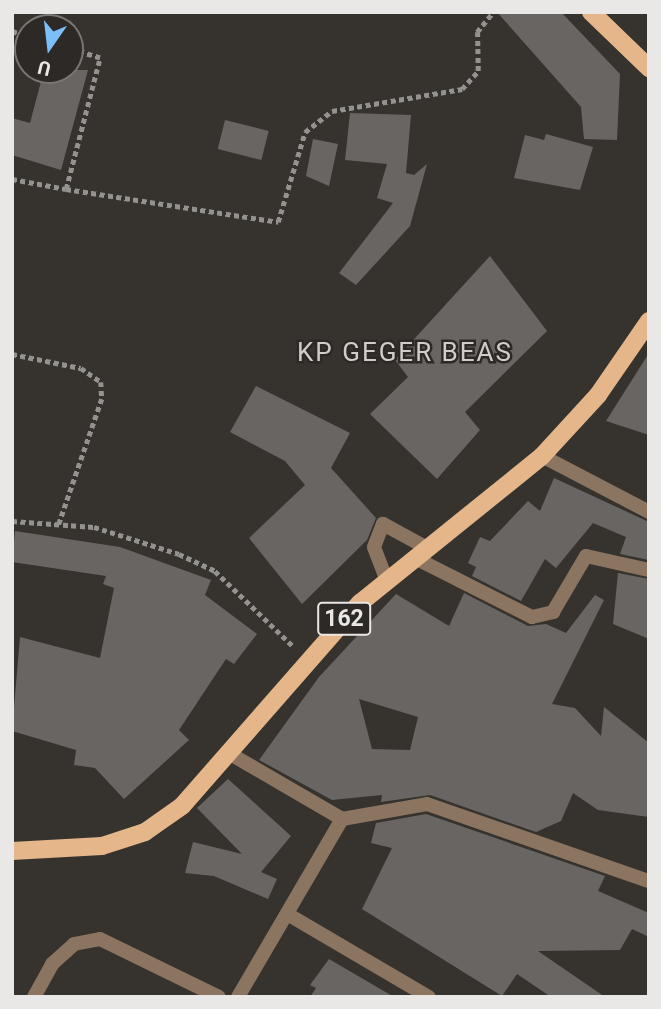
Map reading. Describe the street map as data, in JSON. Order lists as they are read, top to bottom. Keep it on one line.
{"streets":{"main road":["162"]},"districts":["KP GEGER BEAS"],"north":"bottom"}
